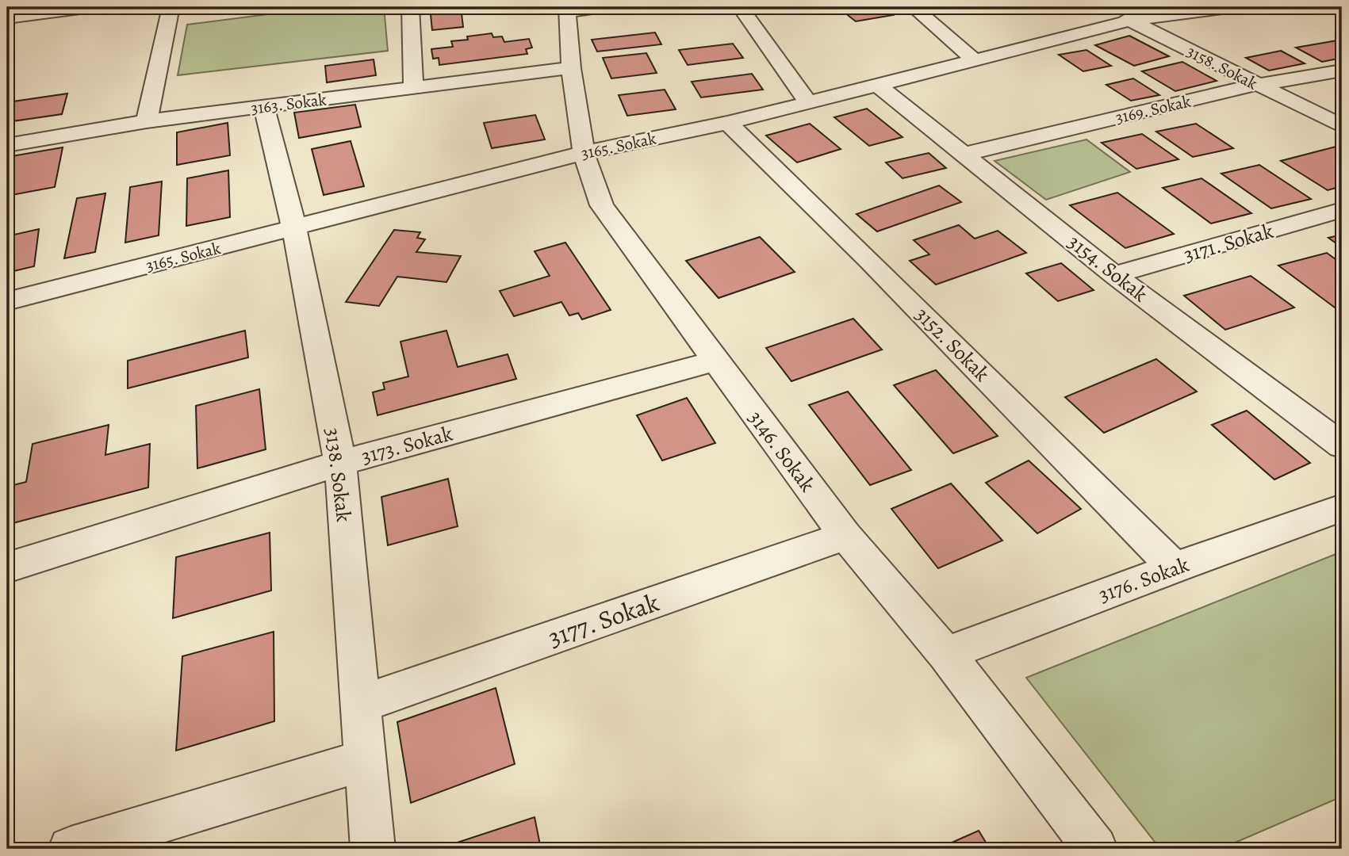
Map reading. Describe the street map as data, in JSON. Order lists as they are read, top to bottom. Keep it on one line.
{"streets":{"street":["3158. Sokak","3163. Sokak","3169. Sokak","3165. Sokak","3171. Sokak","3154. Sokak","3152. Sokak","3173. Sokak","3146. Sokak","3138. Sokak","3176. Sokak","3177. Sokak"]},"crossings":[["3158. Sokak","3169. Sokak"],["3158. Sokak","3165. Sokak"],["3163. Sokak","3146. Sokak"],["3163. Sokak","3138. Sokak"],["3169. Sokak","3154. Sokak"],["3165. Sokak","3154. Sokak"],["3165. Sokak","3152. Sokak"],["3165. Sokak","3146. Sokak"],["3165. Sokak","3138. Sokak"],["3171. Sokak","3154. Sokak"],["3152. Sokak","3176. Sokak"],["3173. Sokak","3146. Sokak"],["3173. Sokak","3138. Sokak"],["3146. Sokak","3176. Sokak"],["3146. Sokak","3177. Sokak"],["3138. Sokak","3177. Sokak"]]}
